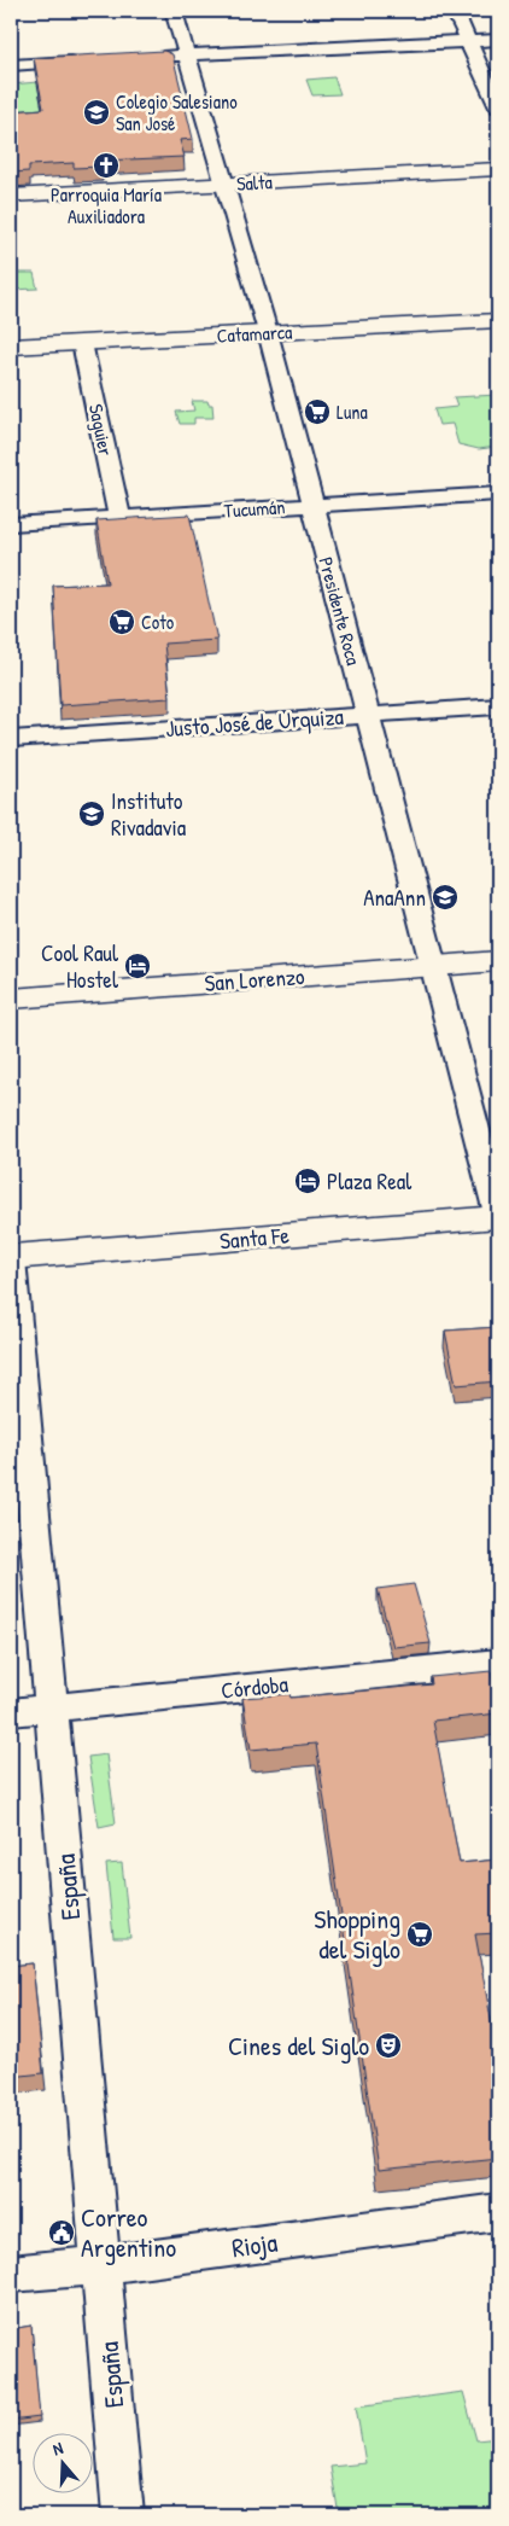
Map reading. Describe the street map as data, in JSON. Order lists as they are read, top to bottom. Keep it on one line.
{"streets":{"main road":["Salta","Catamarca","San Lorenzo","Santa Fe"],"street":["Saguier","Tucumán","Presidente Roca","Justo José de Urquiza","Córdoba","España","Rioja"]},"crossings":[["Salta","Presidente Roca"],["Catamarca","Saguier"],["Catamarca","Presidente Roca"],["Saguier","Tucumán"],["Tucumán","Presidente Roca"],["Presidente Roca","Justo José de Urquiza"],["Presidente Roca","San Lorenzo"],["Presidente Roca","Santa Fe"],["Santa Fe","España"],["Córdoba","España"],["España","Rioja"]],"places":{"school or university":["Colegio Salesiano San José","Instituto Rivadavia","AnaAnn"],"church":["Parroquia María Auxiliadora"],"supermarket":["Luna","Coto","Shopping del Siglo"],"hotel":["Cool Raul Hostel","Plaza Real"],"theatre":["Cines del Siglo"],"public building":["Correo Argentino"]},"north":"top"}
